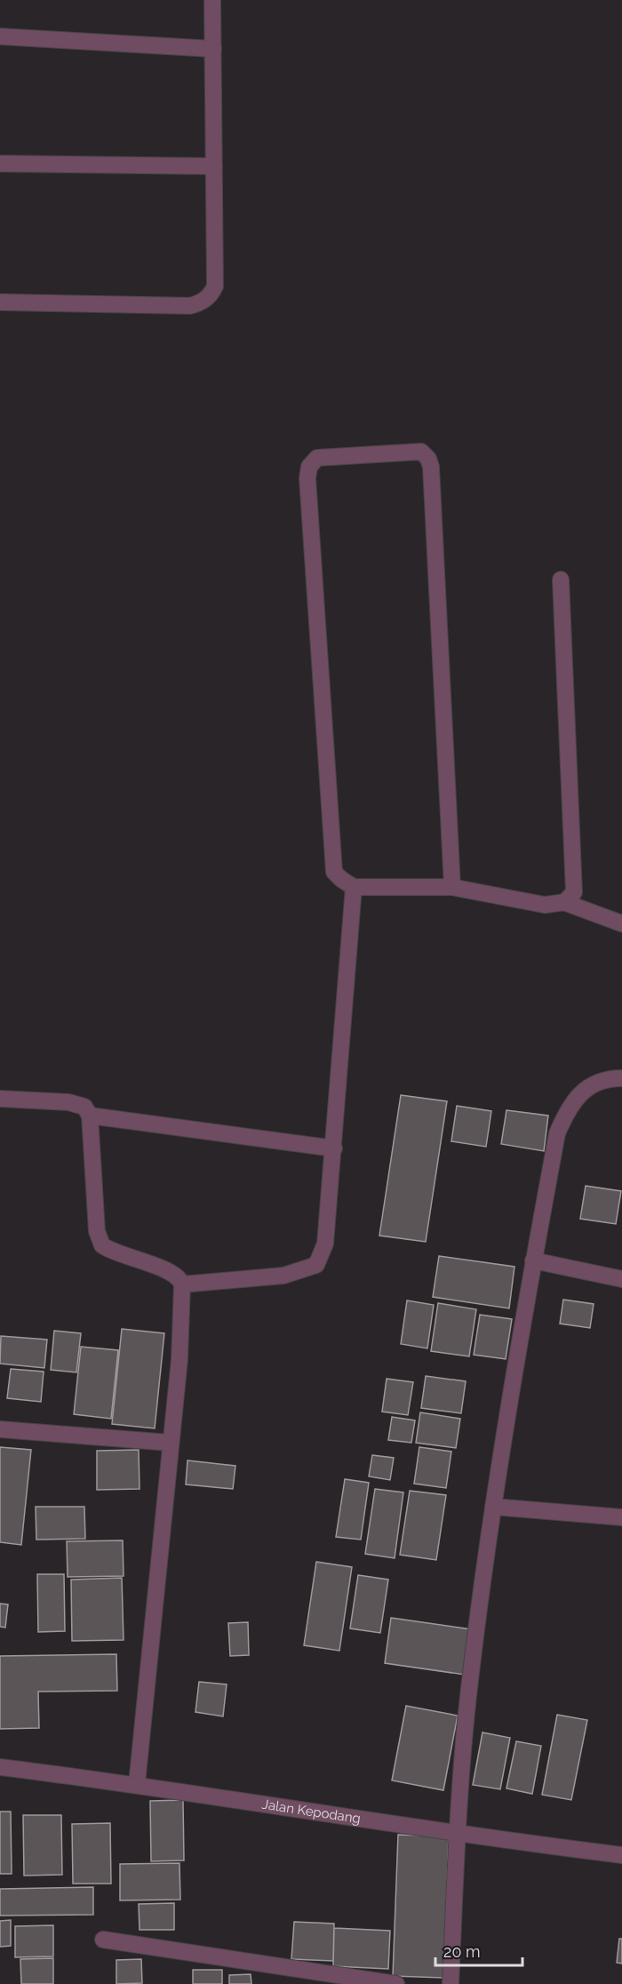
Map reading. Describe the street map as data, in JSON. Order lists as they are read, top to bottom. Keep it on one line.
{"streets":{"street":["Jalan Kepodang"]},"scale_bar":"20 m"}
